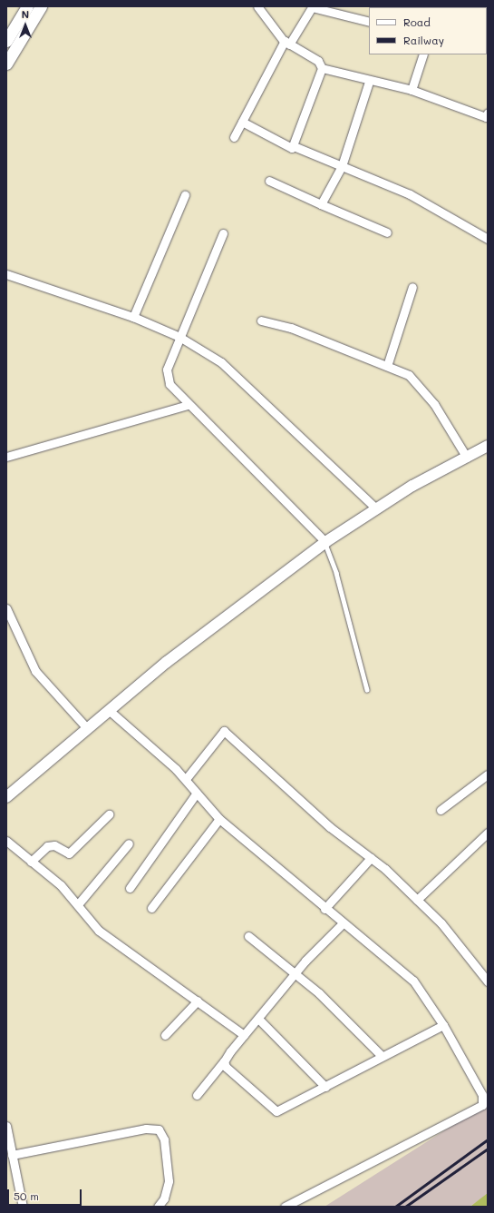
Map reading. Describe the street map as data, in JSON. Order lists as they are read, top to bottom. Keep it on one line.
{"legend":["Road","Railway"],"scale_bar":"50 m","north":"top"}
